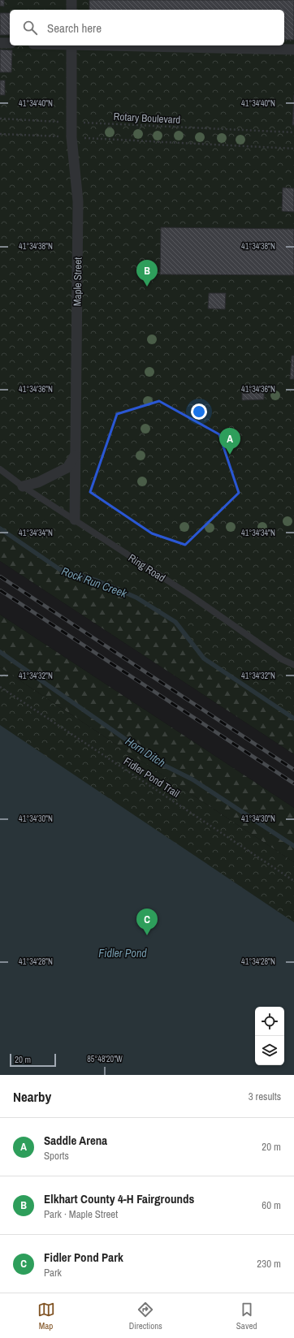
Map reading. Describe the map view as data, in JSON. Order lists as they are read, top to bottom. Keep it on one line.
{"streets":{"street":["Maple Street"],"lane":["Ring Road"],"path":["Rotary Boulevard","Fidler Pond Trail"]},"crossings":[["Rotary Boulevard","Maple Street"],["Maple Street","Ring Road"]],"water":["Rock Run Creek","Horn Ditch","Fidler Pond"],"scale_bar":"20 m","page":{"search":"Search here","pins":["B","A","C"],"scale":"20 m","heading":["Nearby","3 results"],"list":[{"mark":"A","name":"Saddle Arena","note":"Sports","value":"20 m"},{"mark":"B","name":"Elkhart County 4-H Fairgrounds","note":"Park · Maple Street","value":"60 m"},{"mark":"C","name":"Fidler Pond Park","note":"Park","value":"230 m"}],"nav":["Map","Directions","Saved"]},"coordinates":["41°34'40\"N","41°34'38\"N","41°34'36\"N","41°34'34\"N","41°34'32\"N","41°34'30\"N","41°34'28\"N","85°48'20\"W"]}
